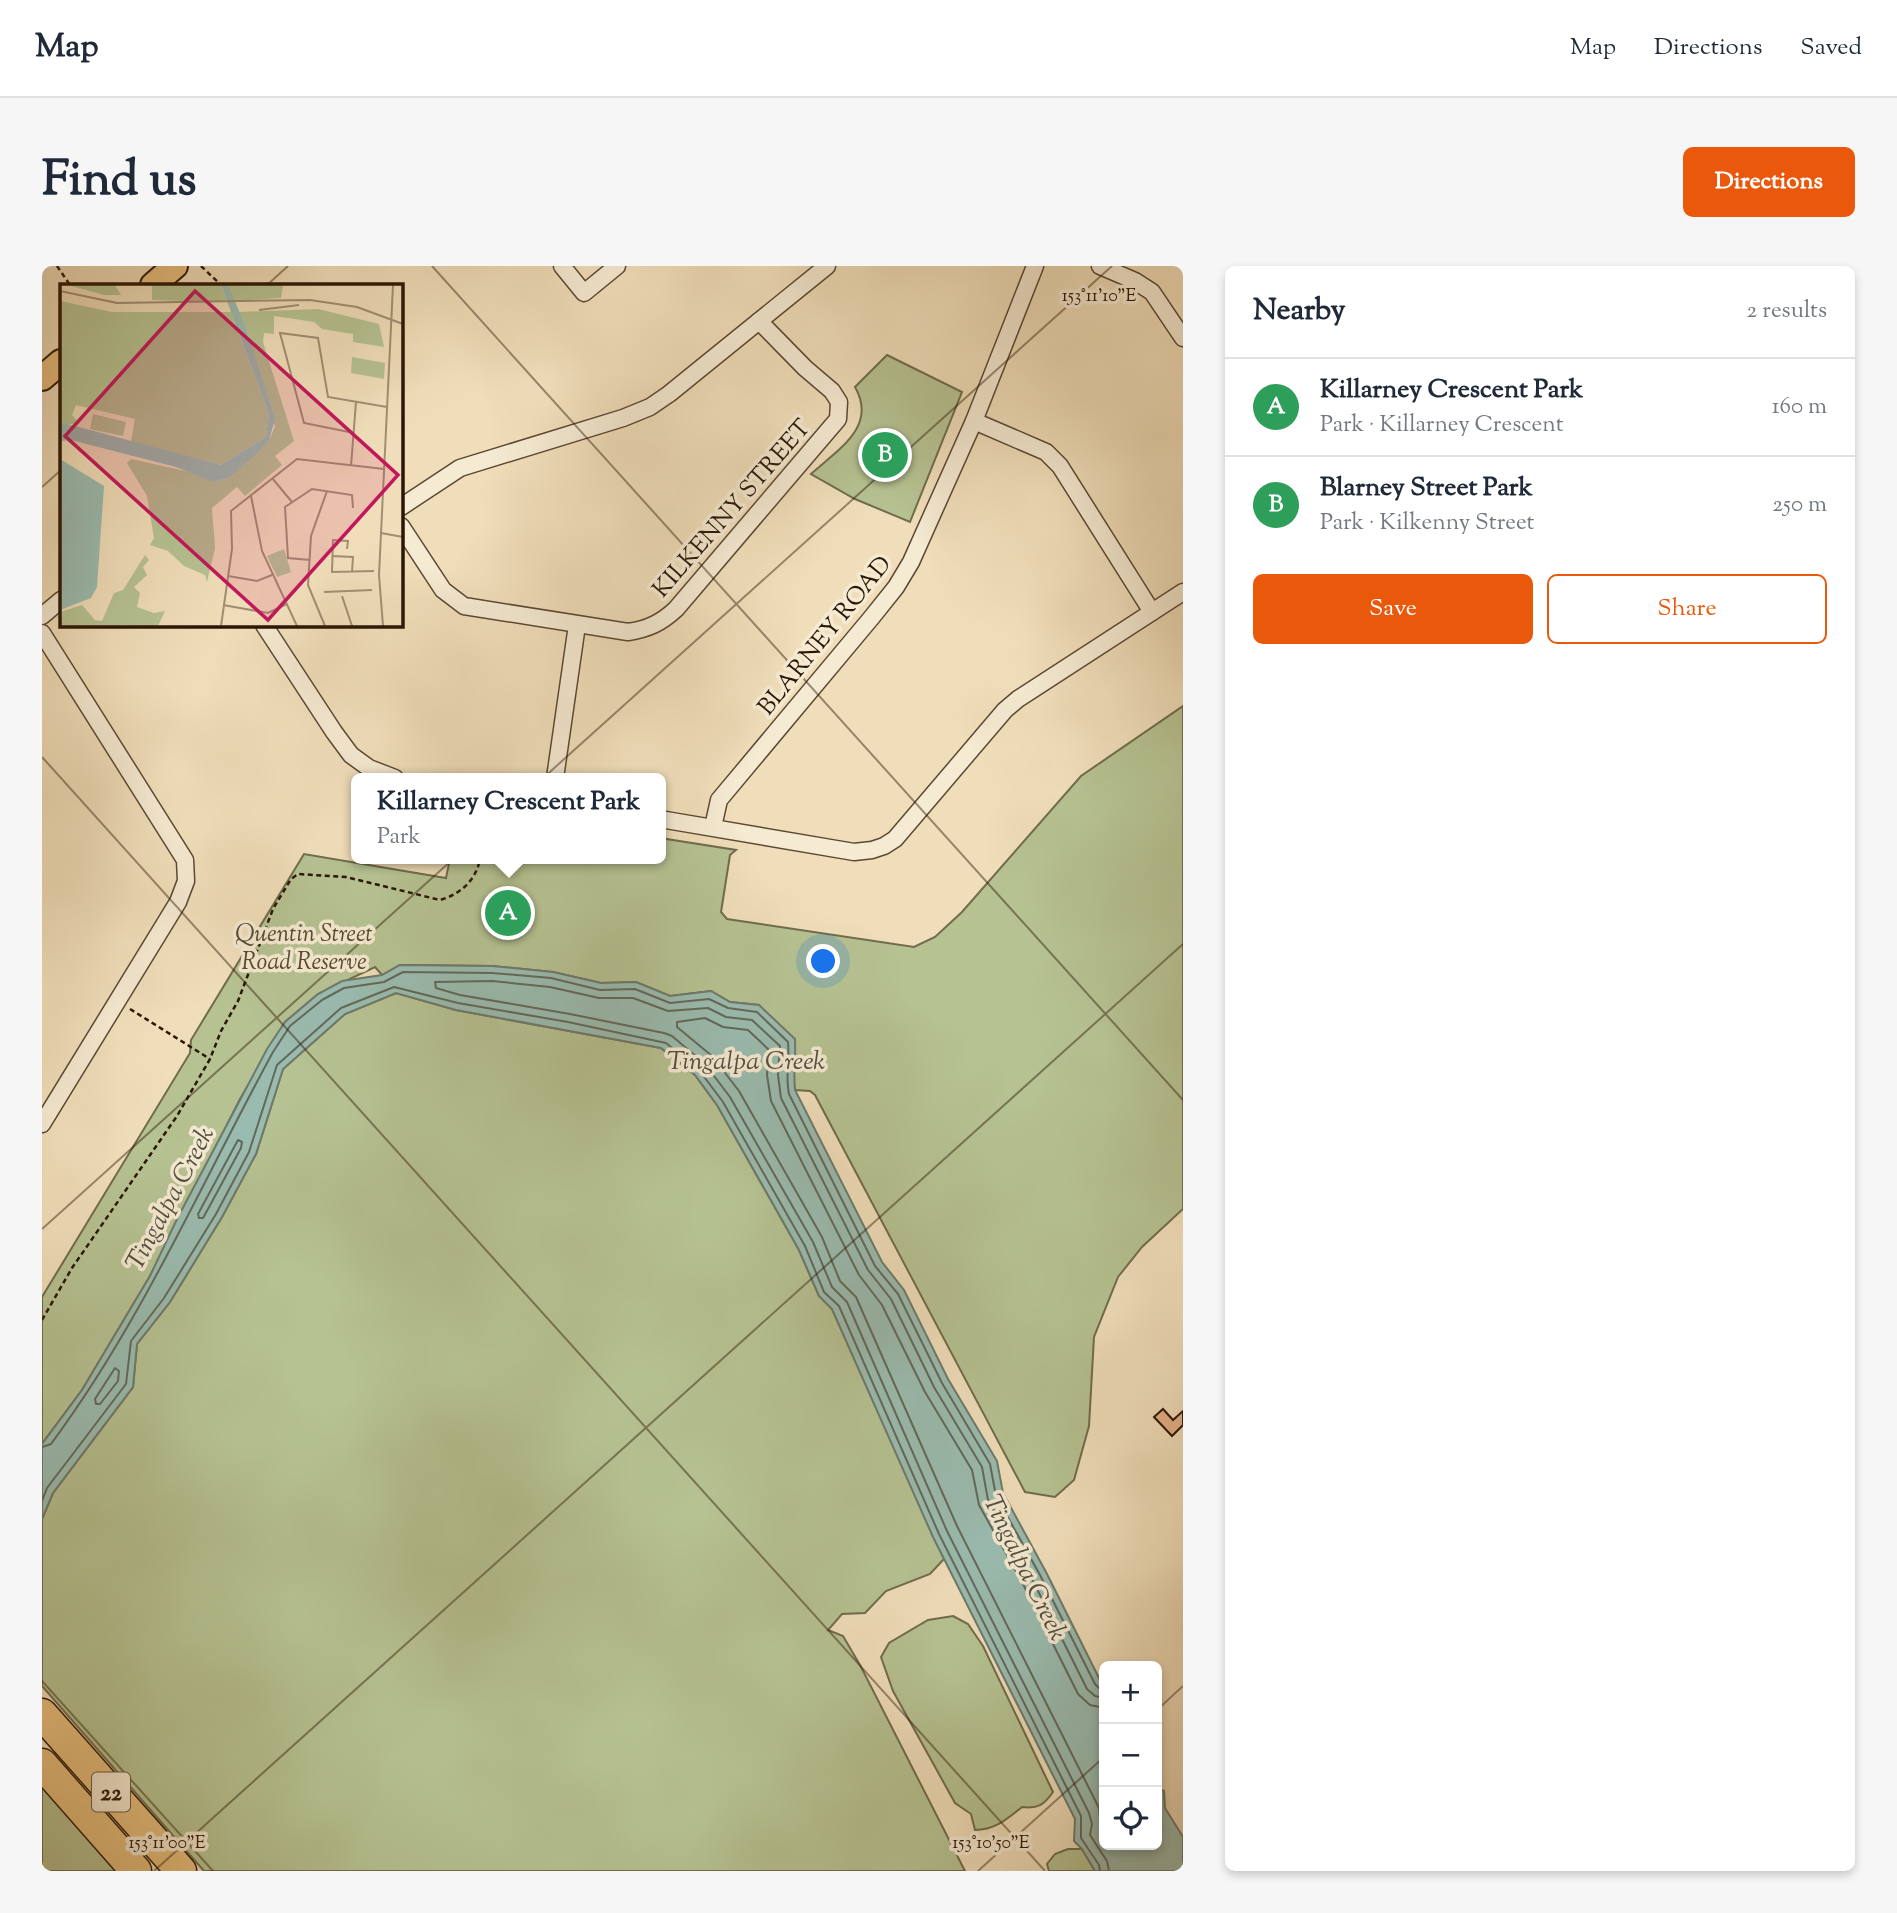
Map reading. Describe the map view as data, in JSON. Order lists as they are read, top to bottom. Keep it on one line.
{"streets":{"highway":["22"],"street":["KILKENNY STREET","BLARNEY ROAD"]},"water":["Tingalpa Creek"],"parks":["Quentin Street Road Reserve"],"page":{"header":"Map","nav":["Map","Directions","Saved"],"title":"Find us","buttons":["Directions",["Save","Share"]],"heading":["Nearby","2 results"],"list":[{"mark":"A","name":"Killarney Crescent Park","note":"Park · Killarney Crescent","value":"160 m"},{"mark":"B","name":"Blarney Street Park","note":"Park · Kilkenny Street","value":"250 m"}],"pins":["B","A"],"popup":["Killarney Crescent Park","Park"],"map_buttons":["+","−"]},"coordinates":["153°11'10\"E","153°11'00\"E","153°10'50\"E"]}
